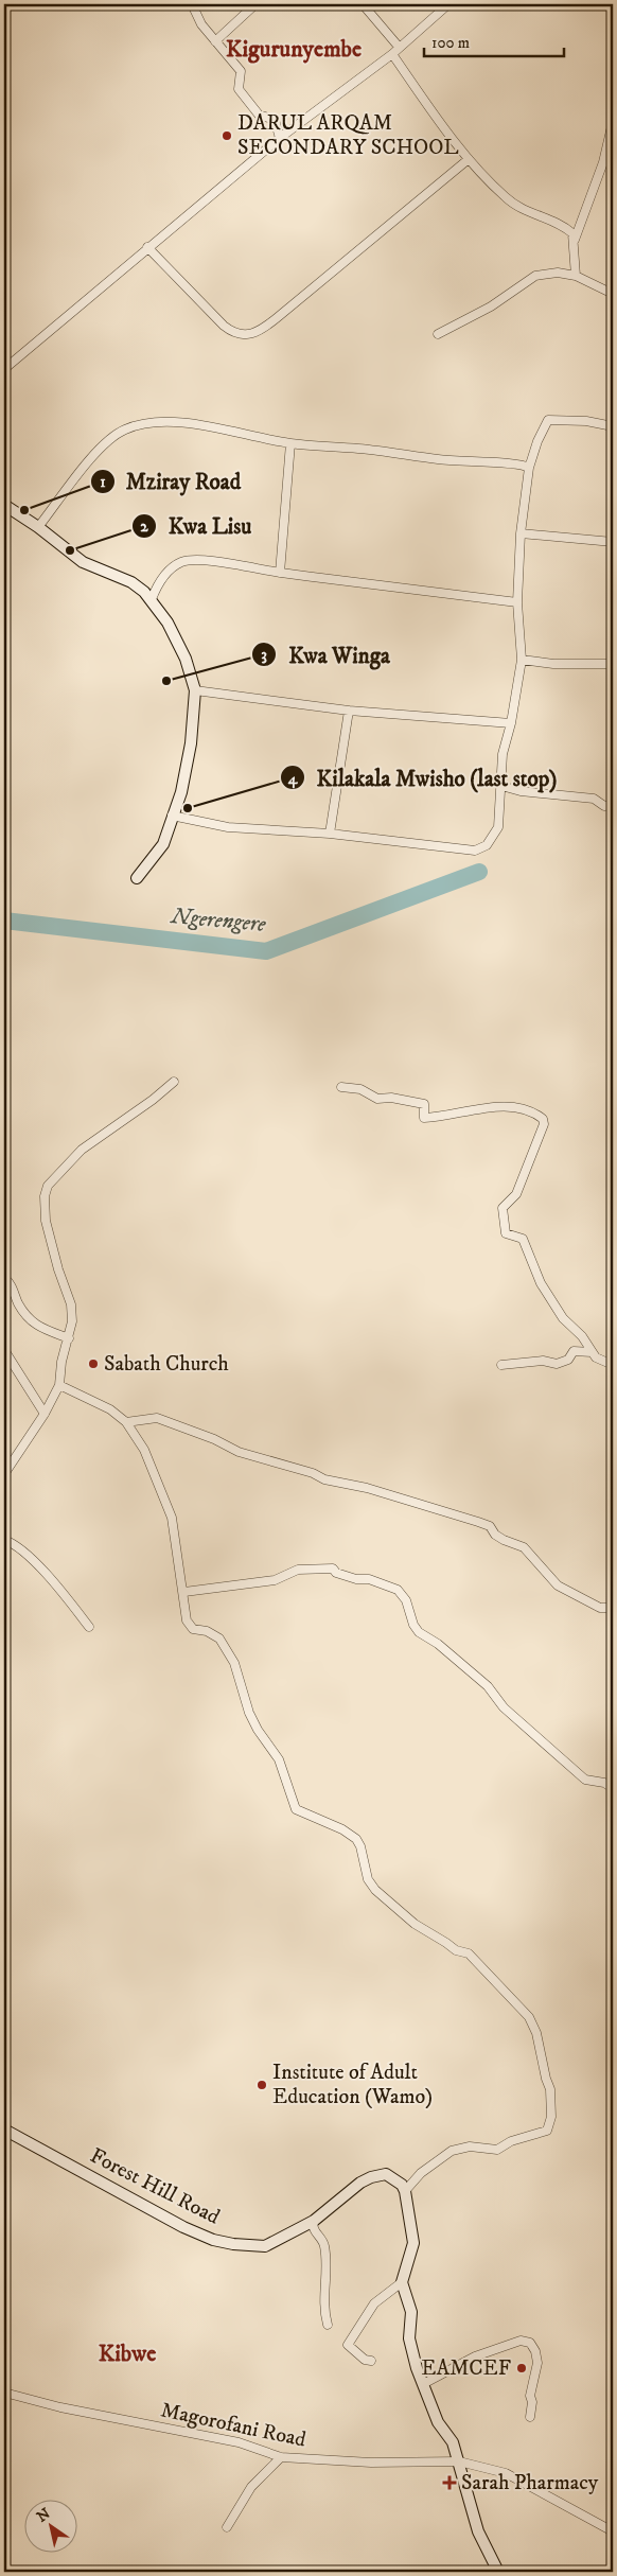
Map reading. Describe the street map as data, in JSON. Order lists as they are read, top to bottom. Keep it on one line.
{"streets":{"street":["Forest Hill Road","Magorofani Road"]},"districts":["Kigurunyembe","Kibwe"],"water":["Ngerengere"],"places":{"other":["DARUL ARQAM SECONDARY SCHOOL","Mziray Road","Kwa Lisu","Kwa Winga","Kilakala Mwisho (last stop)","Sabath Church","Institute of Adult Education (Wamo)","EAMCEF"],"health":["Sarah Pharmacy"]},"scale_bar":"100 m","north":"top left"}
